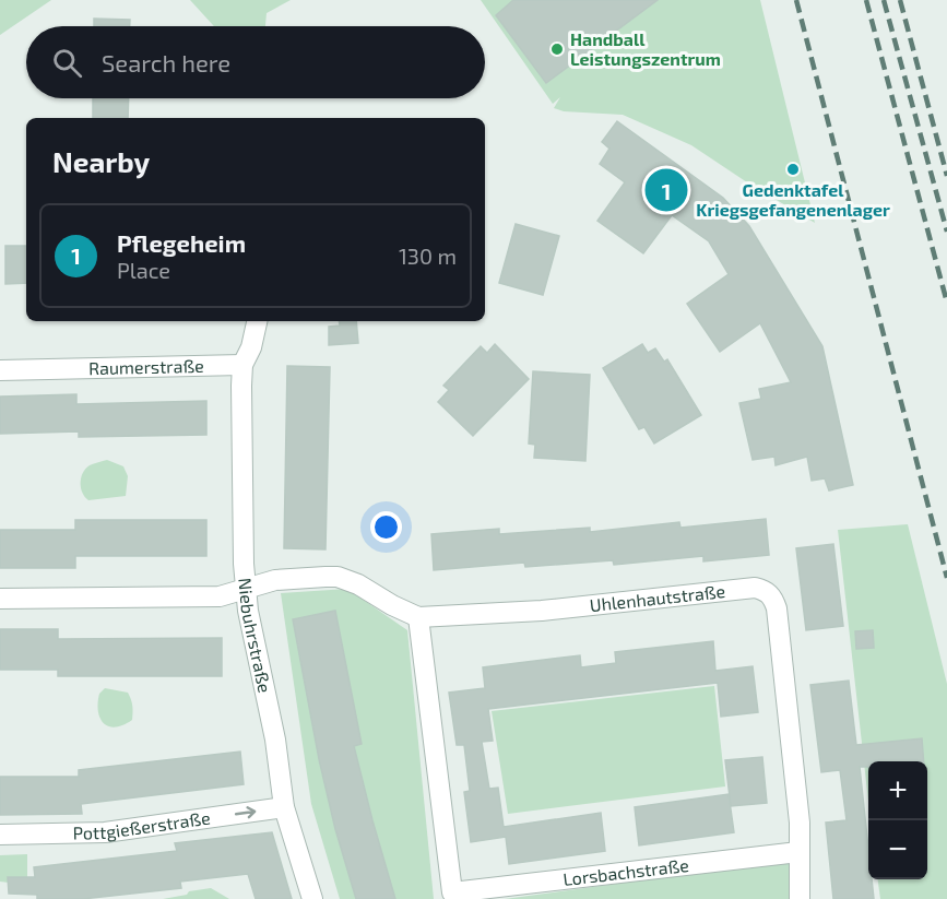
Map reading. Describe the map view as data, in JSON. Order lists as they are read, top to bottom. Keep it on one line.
{"streets":{"street":["Raumerstraße","Uhlenhautstraße","Niebuhrstraße","Pottgießerstraße","Lorsbachstraße"]},"crossings":[["Raumerstraße","Niebuhrstraße"],["Uhlenhautstraße","Niebuhrstraße"],["Uhlenhautstraße","Lorsbachstraße"],["Niebuhrstraße","Pottgießerstraße"]],"one_way":["Pottgießerstraße"],"places":["Handball Leistungszentrum","Gedenktafel Kriegsgefangenenlager"],"page":{"search":"Search here","heading":"Nearby","pins":"1","list":[{"mark":"1","name":"Pflegeheim","note":"Place","value":"130 m"}],"map_buttons":["+","−"]}}
